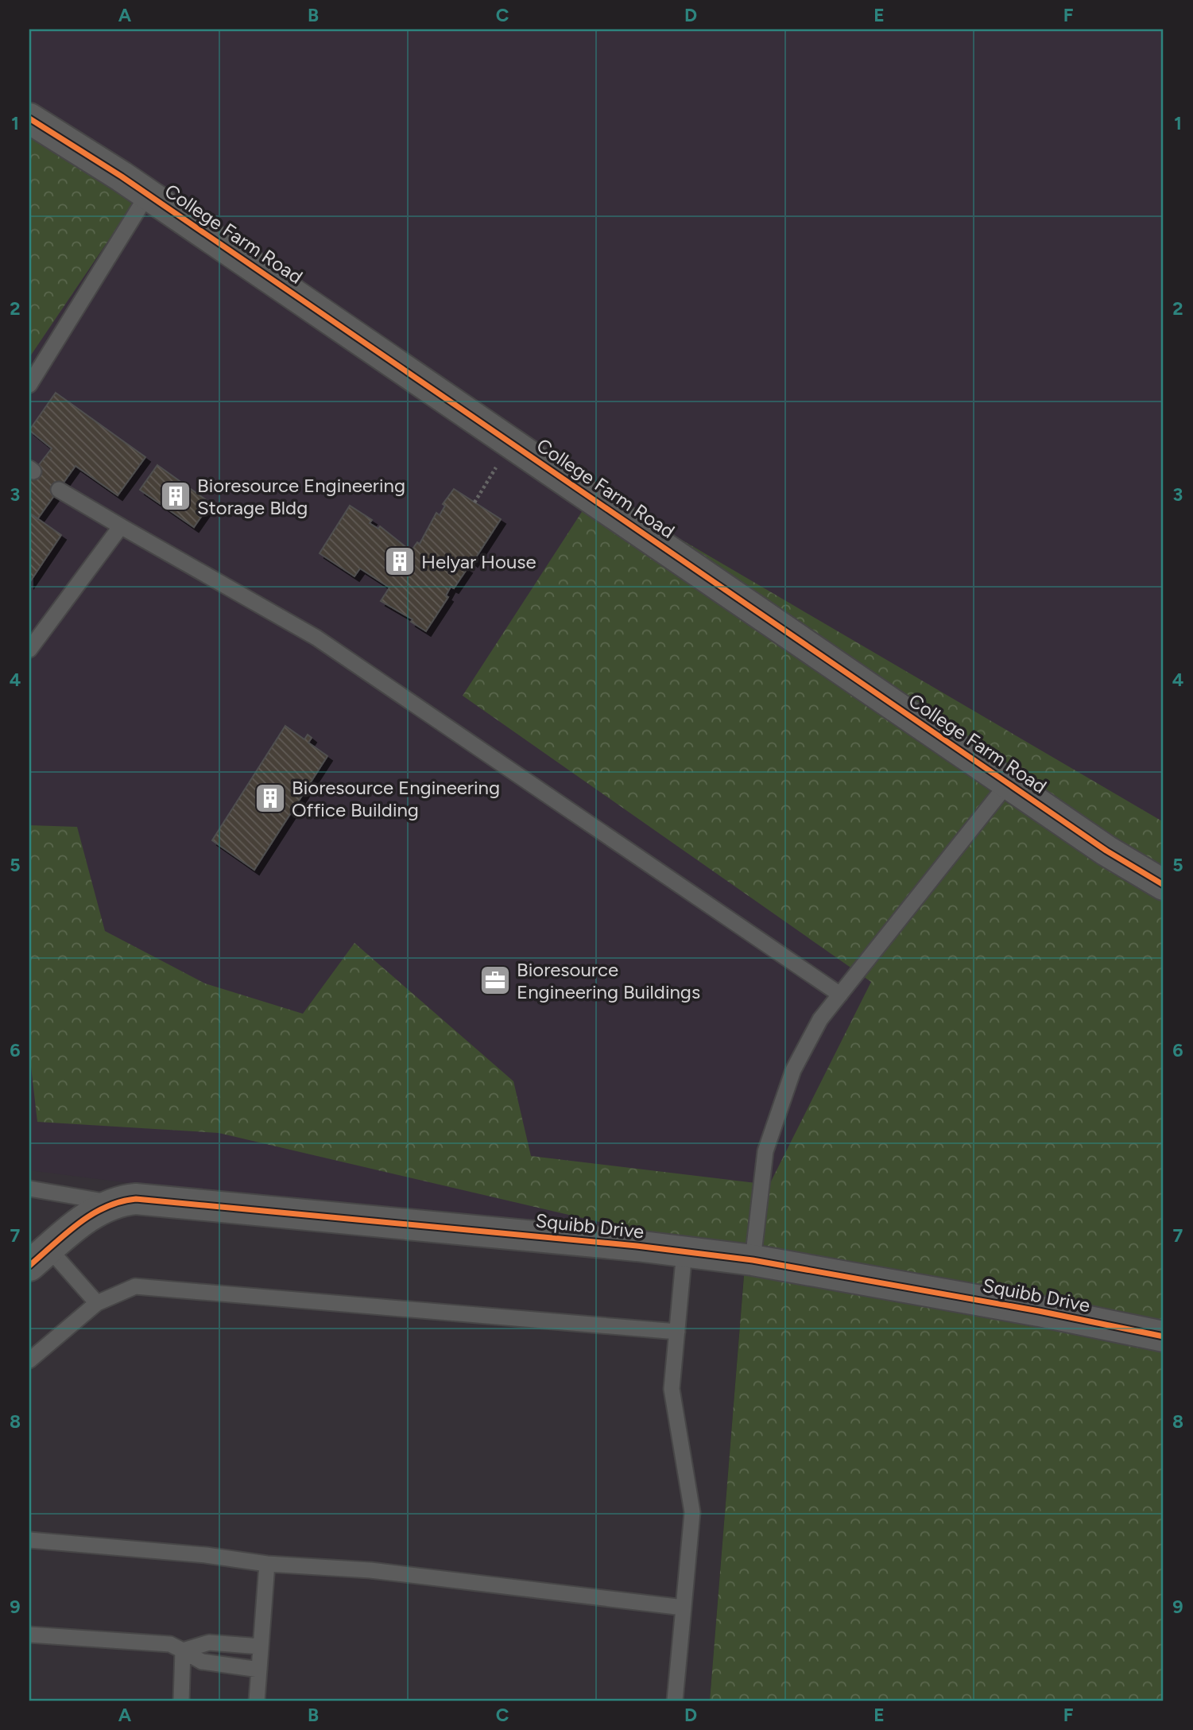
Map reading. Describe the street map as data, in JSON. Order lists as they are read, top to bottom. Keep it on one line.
{"streets":{"street":["College Farm Road","Squibb Drive"]},"places":{"building":["Bioresource Engineering Storage Bldg","Helyar House","Bioresource Engineering Office Building"],"office":["Bioresource Engineering Buildings"]},"grid":{"columns":["A","B","C","D","E","F"],"rows":["1","2","3","4","5","6","7","8","9"]}}
